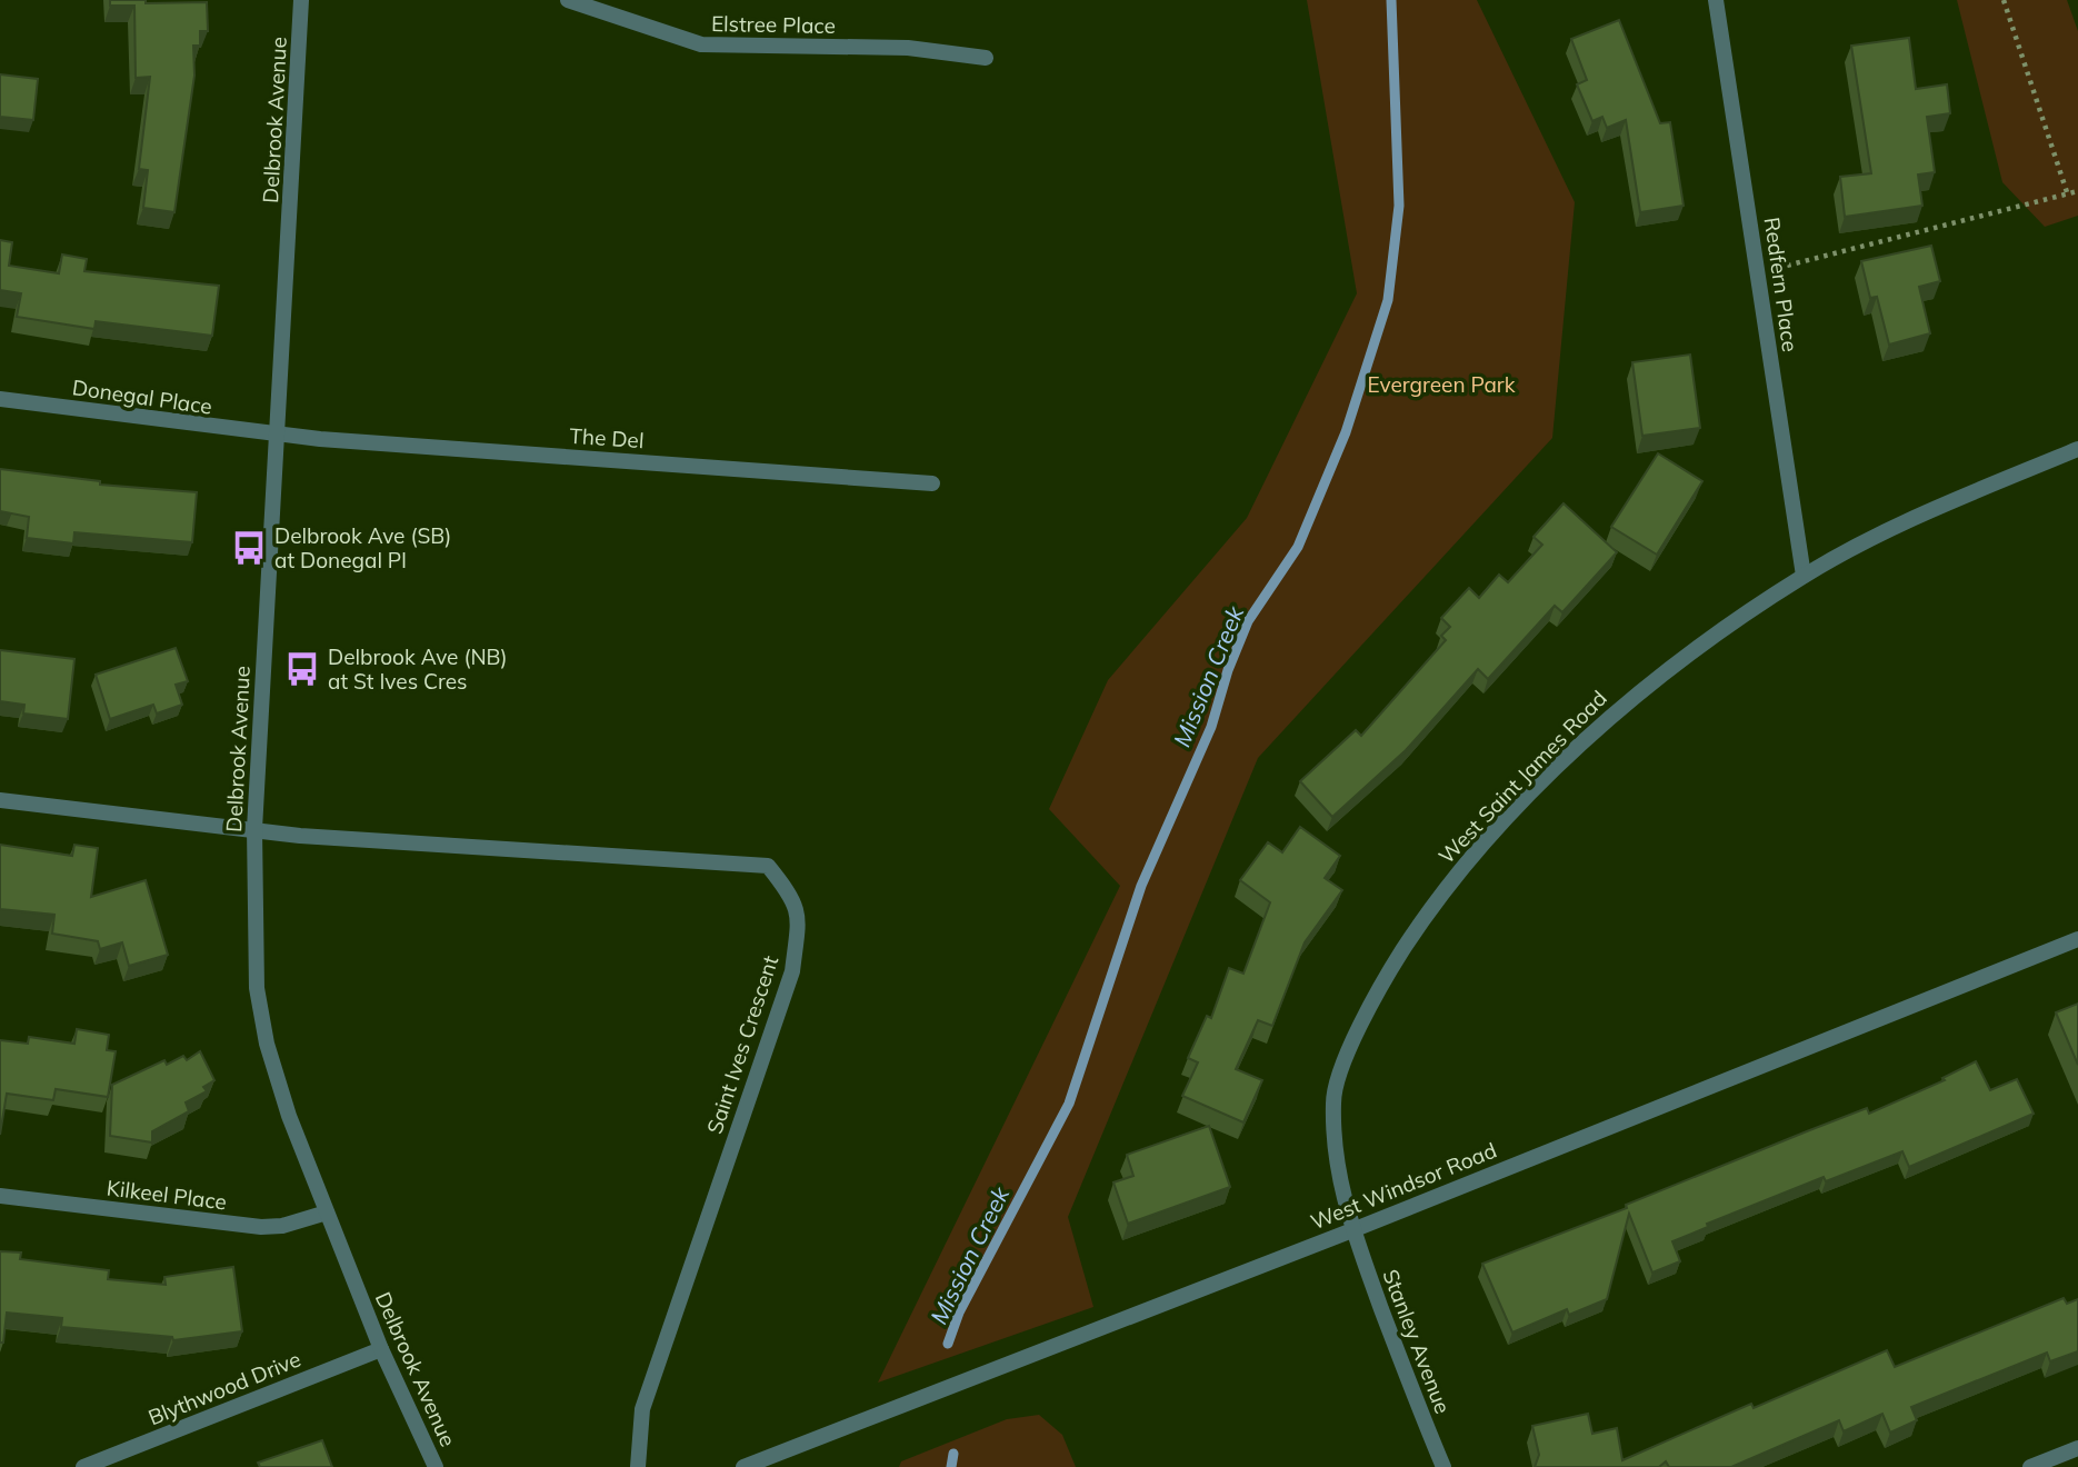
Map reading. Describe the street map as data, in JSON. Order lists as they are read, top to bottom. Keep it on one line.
{"streets":{"street":["Elstree Place","Delbrook Avenue","Redfern Place","Donegal Place","The Del","West Saint James Road","Saint Ives Crescent","West Windsor Road","Kilkeel Place","Stanley Avenue","Blythwood Drive"]},"crossings":[["Delbrook Avenue","Donegal Place"],["Delbrook Avenue","The Del"],["Delbrook Avenue","Saint Ives Crescent"],["Delbrook Avenue","Kilkeel Place"],["Delbrook Avenue","Blythwood Drive"],["Redfern Place","West Saint James Road"],["Donegal Place","The Del"],["West Saint James Road","West Windsor Road"],["West Saint James Road","Stanley Avenue"],["West Windsor Road","Stanley Avenue"]],"water":["Mission Creek"],"parks":["Evergreen Park"],"places":{"bus stop":["Delbrook Ave (SB) at Donegal Pl","Delbrook Ave (NB) at St Ives Cres"]}}
